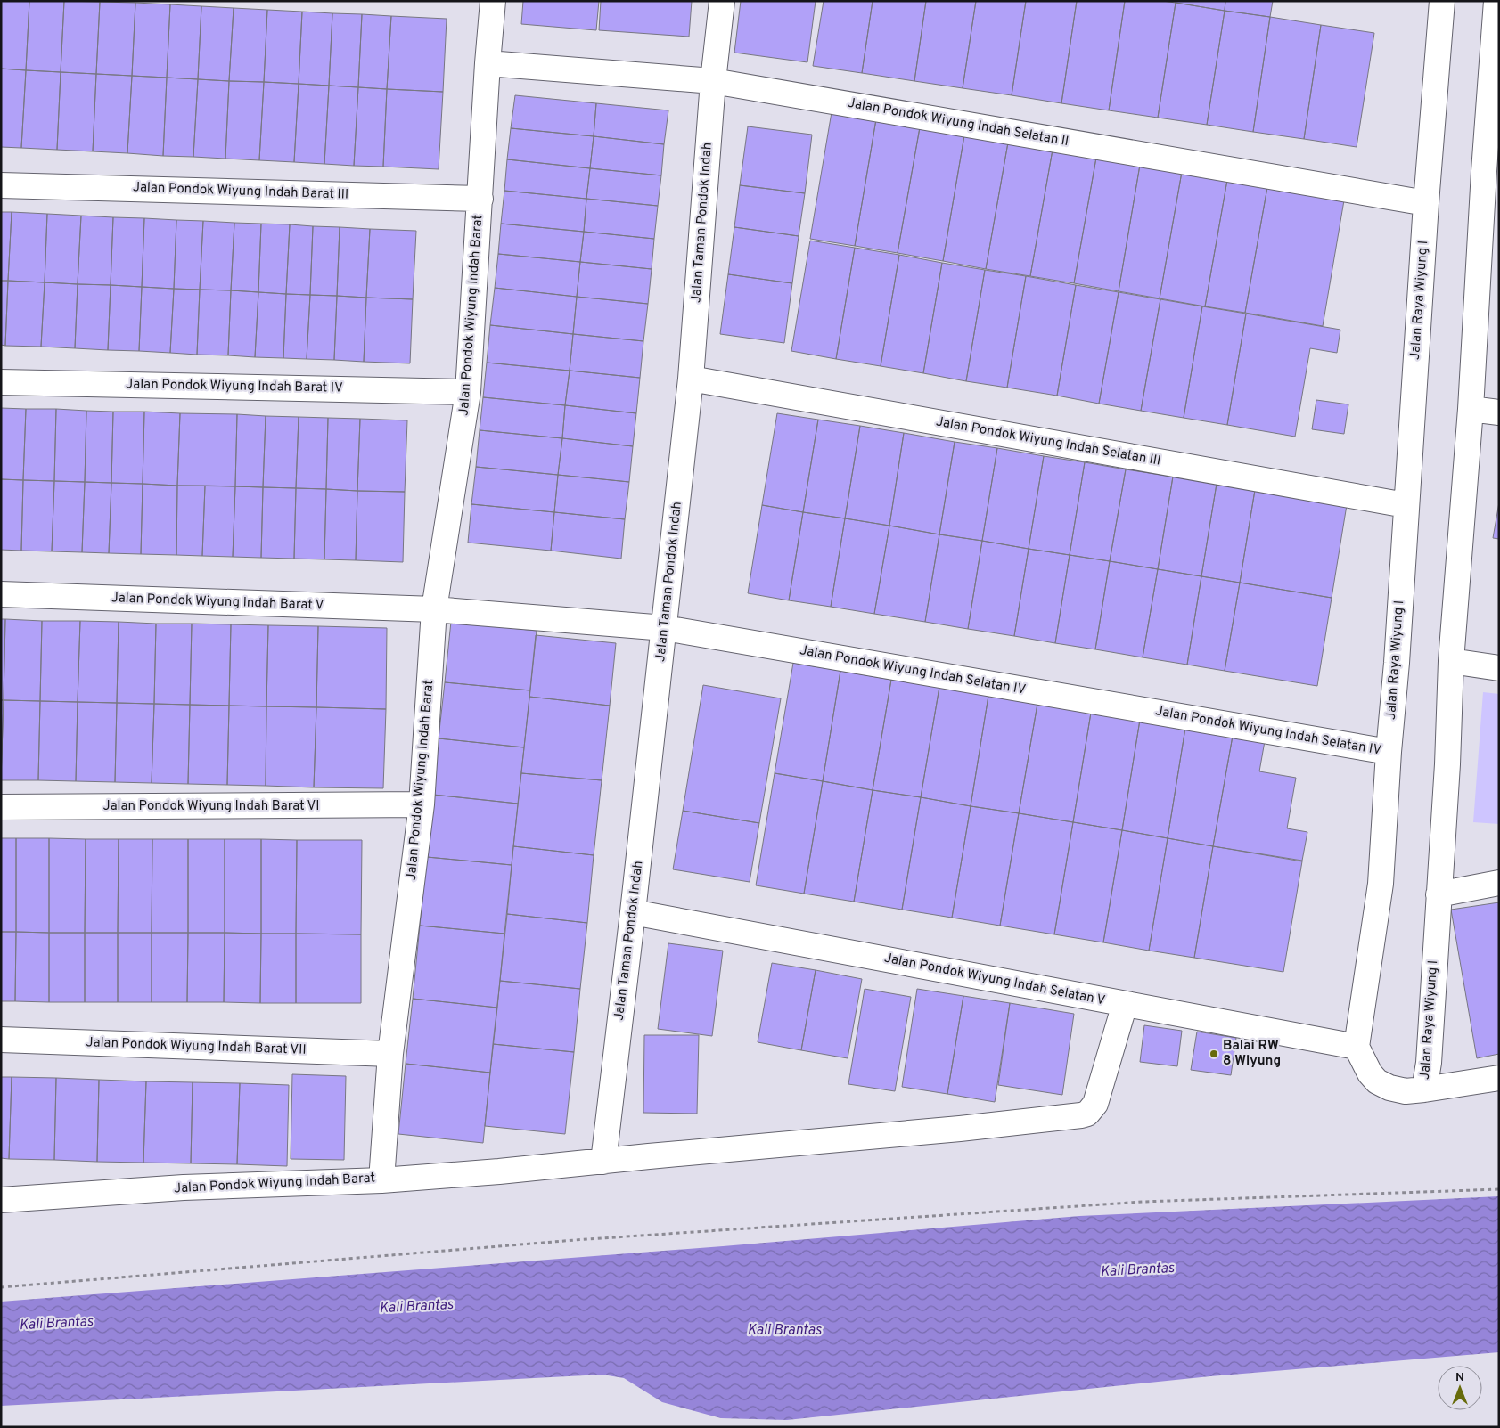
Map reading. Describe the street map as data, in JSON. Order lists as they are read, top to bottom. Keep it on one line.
{"streets":{"street":["Jalan Pondok Wiyung Indah Selatan II","Jalan Pondok Wiyung Indah Barat III","Jalan Taman Pondok Indah","Jalan Raya Wiyung I","Jalan Pondok Wiyung Indah Barat","Jalan Pondok Wiyung Indah Barat IV","Jalan Pondok Wiyung Indah Selatan III","Jalan Pondok Wiyung Indah Barat V","Jalan Pondok Wiyung Indah Selatan IV","Jalan Pondok Wiyung Indah Barat VI","Jalan Pondok Wiyung Indah Selatan V","Jalan Pondok Wiyung Indah Barat VII"]},"crossings":[["Jalan Pondok Wiyung Indah Selatan II","Jalan Taman Pondok Indah"],["Jalan Pondok Wiyung Indah Selatan II","Jalan Raya Wiyung I"],["Jalan Pondok Wiyung Indah Selatan II","Jalan Pondok Wiyung Indah Barat"],["Jalan Pondok Wiyung Indah Barat III","Jalan Pondok Wiyung Indah Barat"],["Jalan Taman Pondok Indah","Jalan Pondok Wiyung Indah Selatan III"],["Jalan Taman Pondok Indah","Jalan Pondok Wiyung Indah Selatan IV"],["Jalan Taman Pondok Indah","Jalan Pondok Wiyung Indah Selatan V"],["Jalan Raya Wiyung I","Jalan Pondok Wiyung Indah Selatan III"],["Jalan Raya Wiyung I","Jalan Pondok Wiyung Indah Selatan IV"],["Jalan Raya Wiyung I","Jalan Pondok Wiyung Indah Selatan V"],["Jalan Pondok Wiyung Indah Barat","Jalan Pondok Wiyung Indah Barat IV"],["Jalan Pondok Wiyung Indah Barat","Jalan Pondok Wiyung Indah Barat V"],["Jalan Pondok Wiyung Indah Barat","Jalan Pondok Wiyung Indah Selatan IV"],["Jalan Pondok Wiyung Indah Barat","Jalan Pondok Wiyung Indah Barat VI"],["Jalan Pondok Wiyung Indah Barat","Jalan Pondok Wiyung Indah Barat VII"],["Jalan Pondok Wiyung Indah Barat V","Jalan Pondok Wiyung Indah Selatan IV"]],"water":["Kali Brantas"],"places":["Balai RW 8 Wiyung"],"north":"top"}
